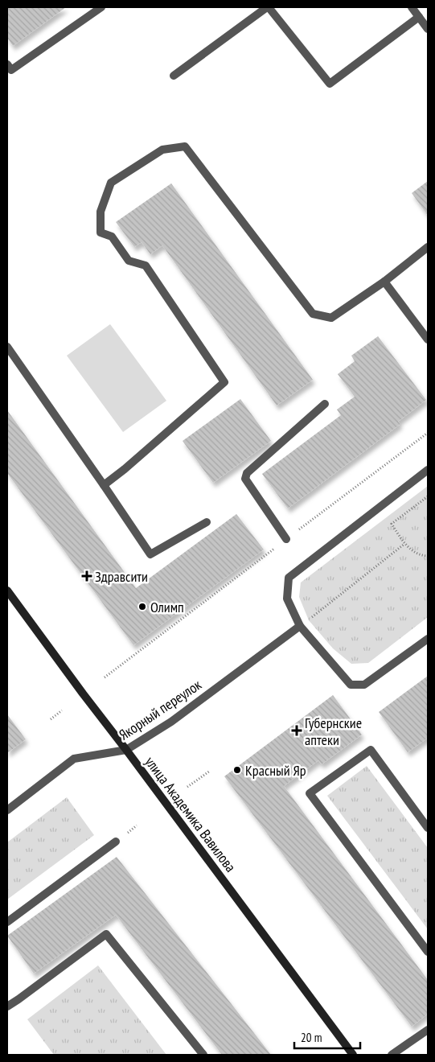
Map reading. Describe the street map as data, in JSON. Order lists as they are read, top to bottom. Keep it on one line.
{"streets":{"street":["Якорный переулок","улица Академика Вавилова"]},"crossings":[["Якорный переулок","улица Академика Вавилова"]],"places":{"health":["Здравсити","Губернские аптеки"],"other":["Олимп","Красный Яр"]},"scale_bar":"20 m"}
